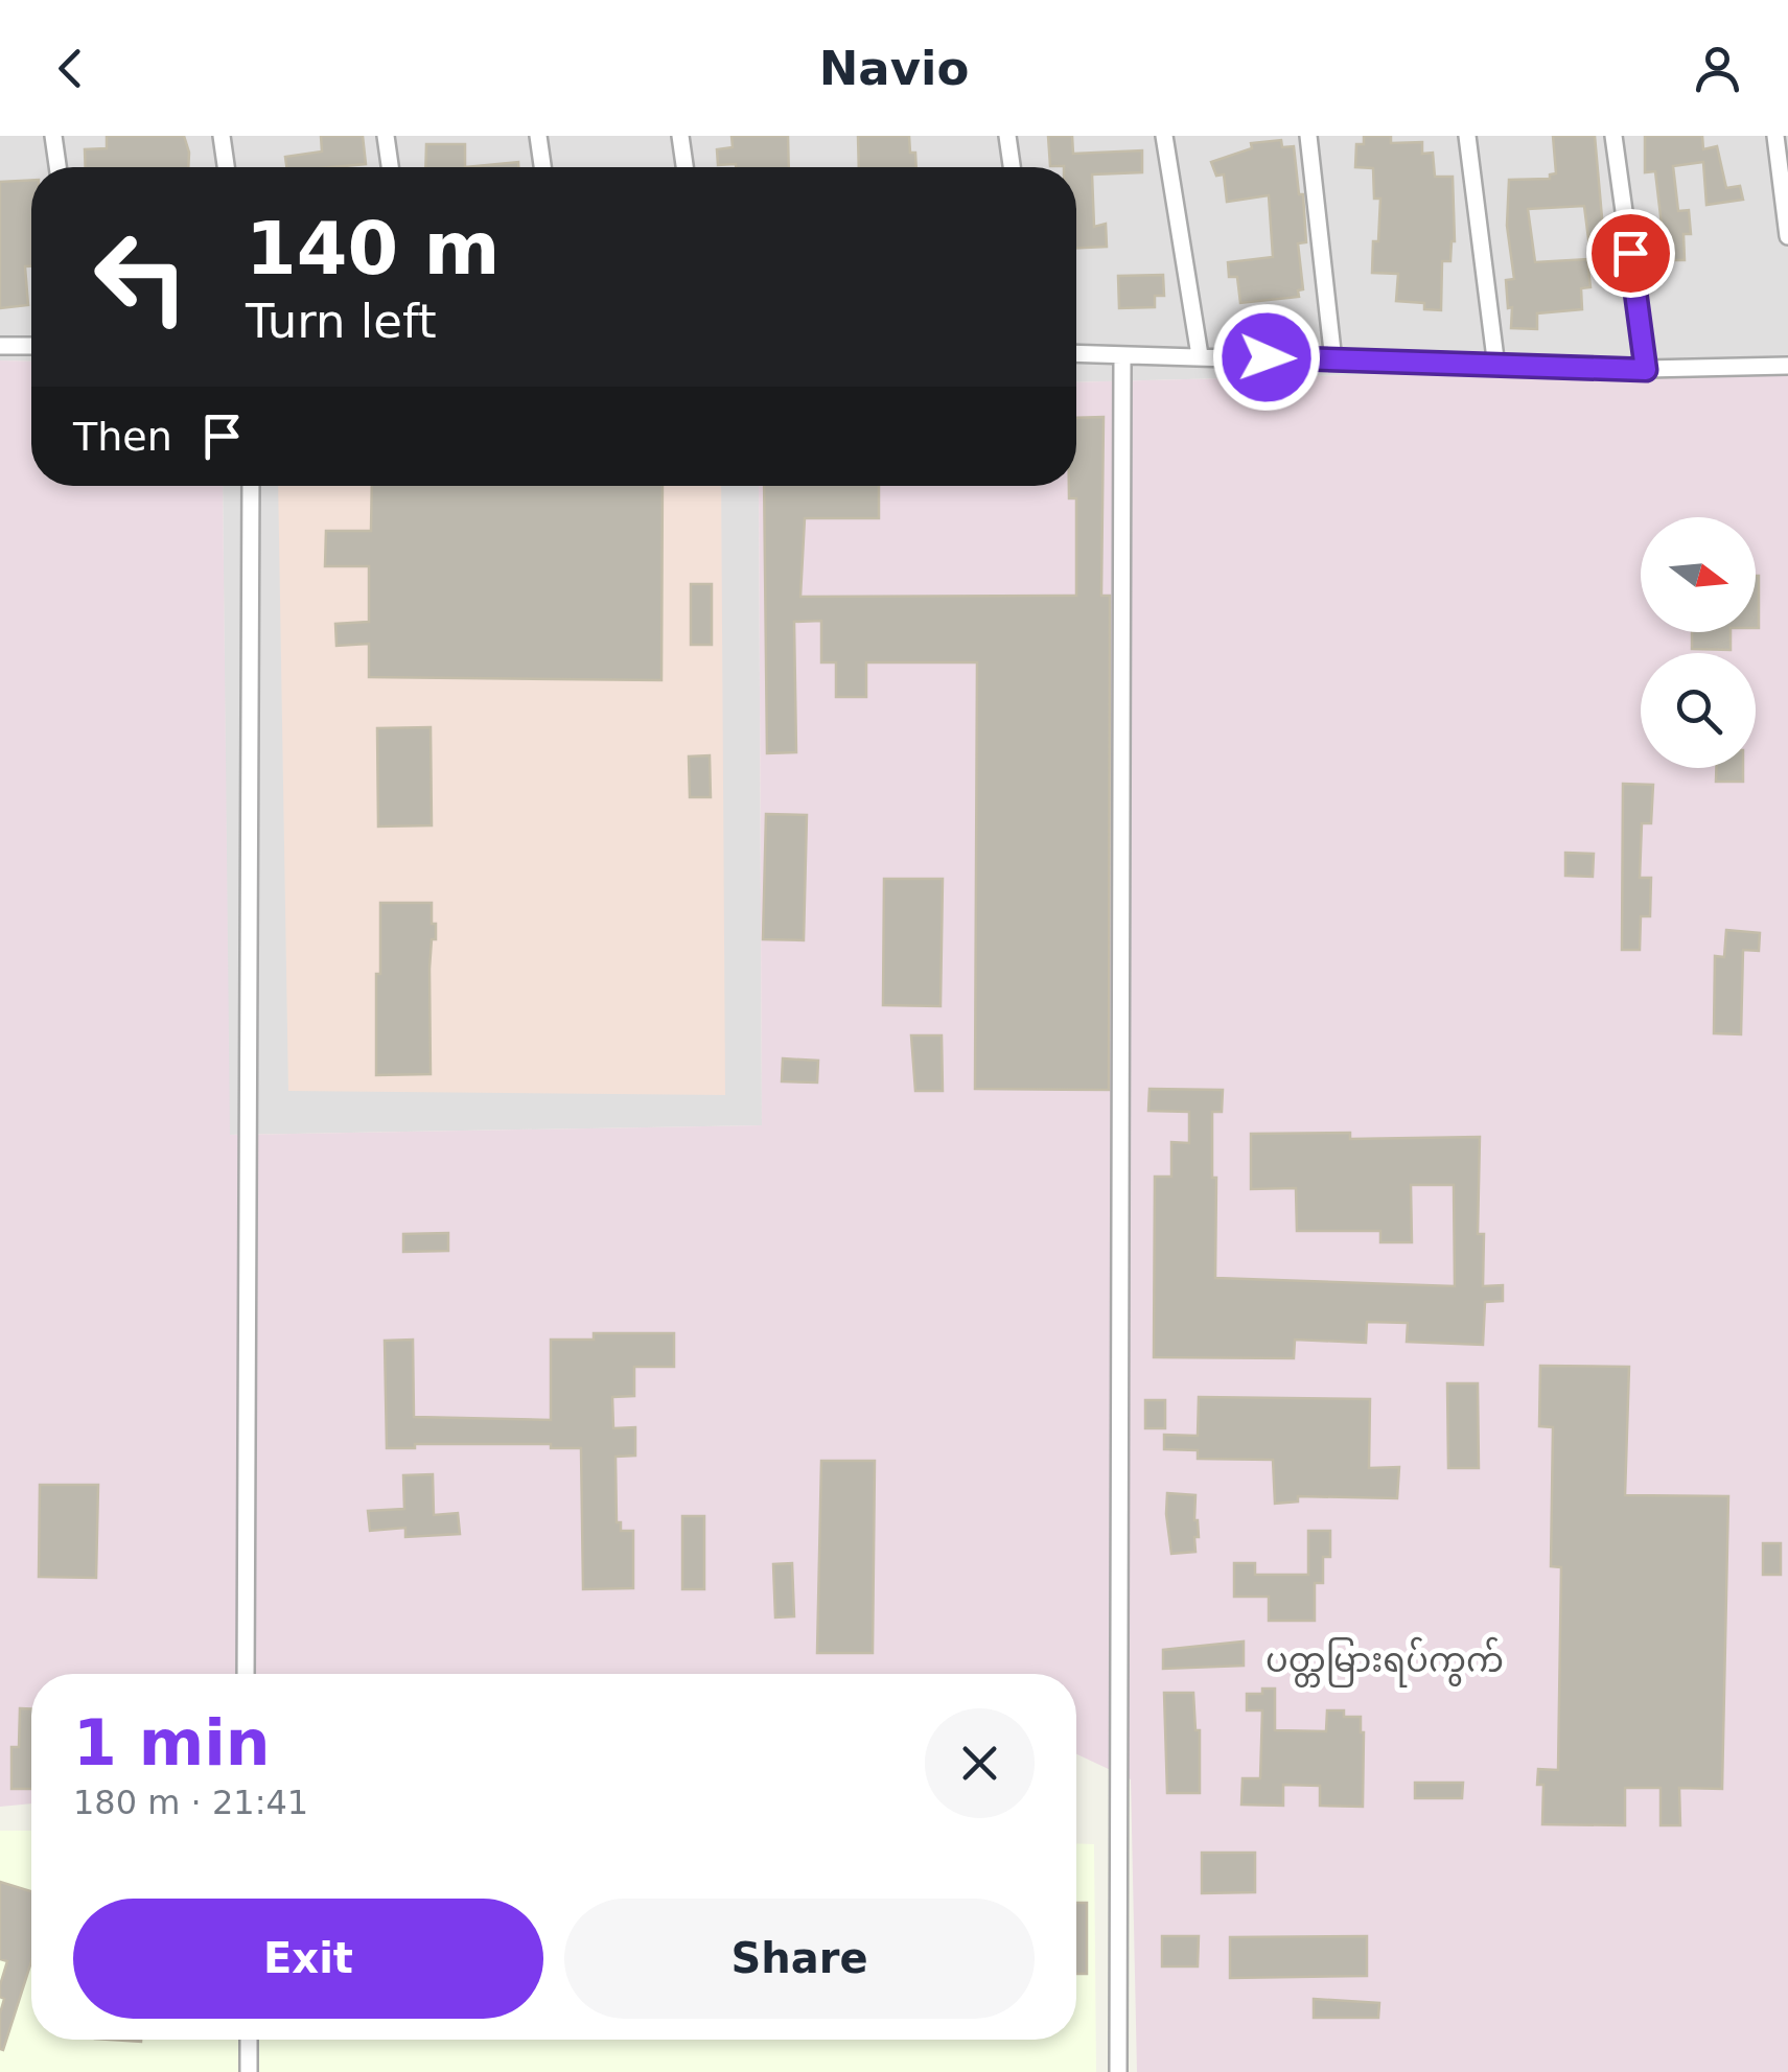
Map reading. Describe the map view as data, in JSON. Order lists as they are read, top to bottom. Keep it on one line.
{"districts":["ပတ္တမြားရပ်ကွက်"],"north":"right","page":{"header":"Navio","turn":["140 m","Turn left"],"then":"Then","heading":["1 min","180 m · 21:41"],"buttons":["Exit","Share"]}}
